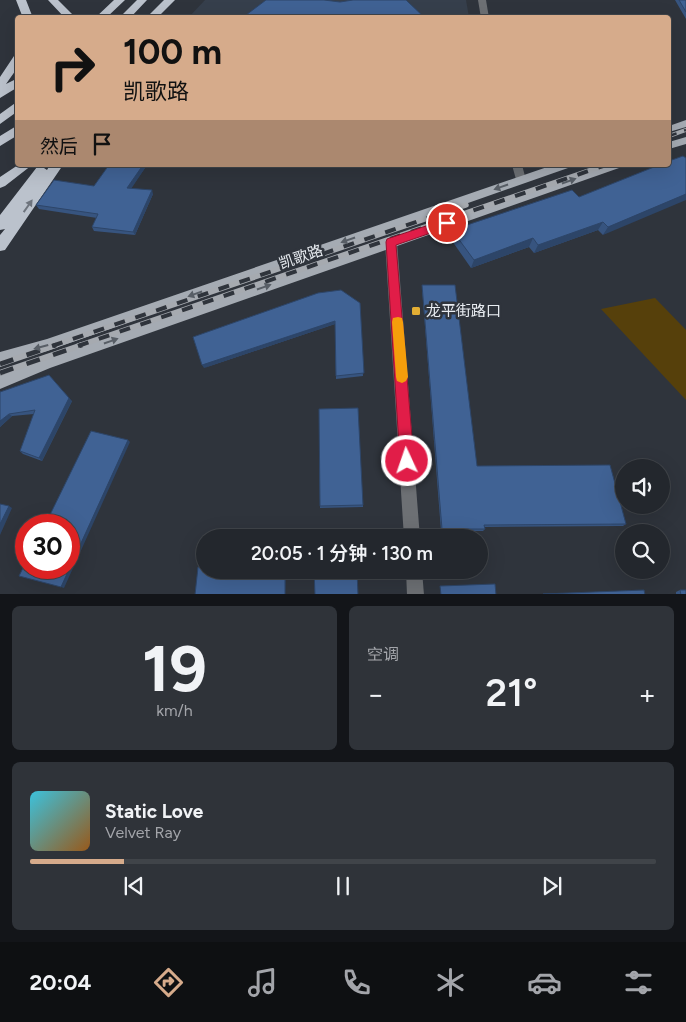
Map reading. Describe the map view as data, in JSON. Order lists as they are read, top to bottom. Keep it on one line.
{"streets":{"main road":["凯歌路"]},"places":{"transit":["龙平街路口"]},"page":{"turn":["100 m","凯歌路"],"then":"然后","limit":"30","trip":"20:05 · 1 分钟 · 130 m","tile":[["19","km/h"],"空调"],"heat":["−","21°","+"],"song":["Static Love","Velvet Ray"],"tabs":"20:04"}}
